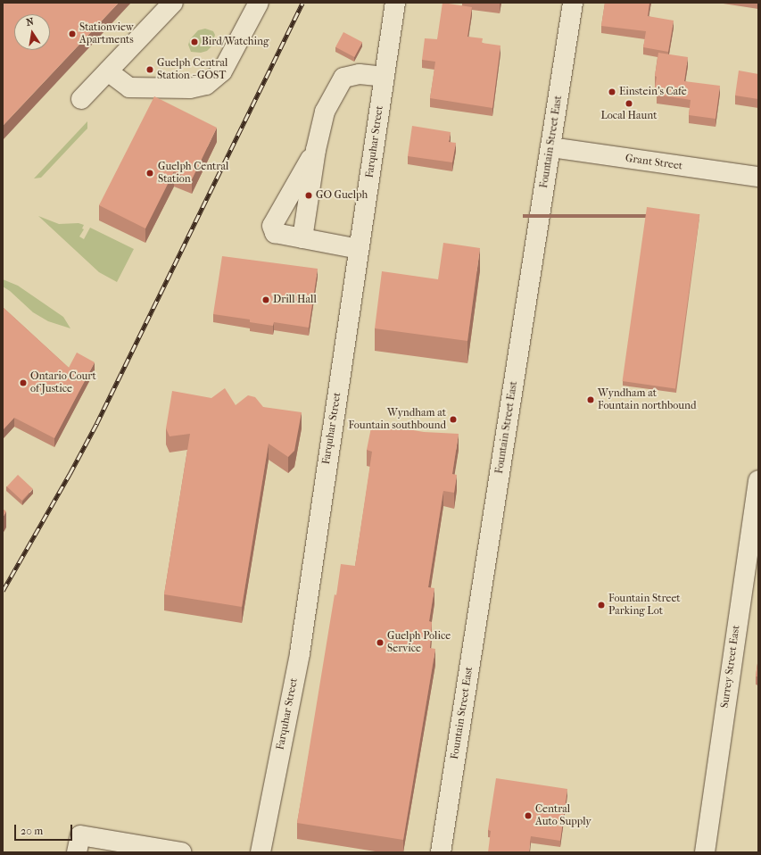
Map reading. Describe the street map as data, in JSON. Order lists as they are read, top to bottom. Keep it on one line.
{"streets":{"street":["Farquhar Street","Fountain Street East","Grant Street","Surrey Street East"]},"crossings":[["Fountain Street East","Grant Street"]],"places":["Stationview Apartments","Bird/Watching","Guelph Central Station - GOST","Einstein's Cafe","Local Haunt","Guelph Central Station","GO Guelph","Drill Hall","Ontario Court of Justice","Wyndham at Fountain northbound","Wyndham at Fountain southbound","Fountain Street Parking Lot","Guelph Police Service","Central Auto Supply"],"scale_bar":"20 m","north":"top"}
